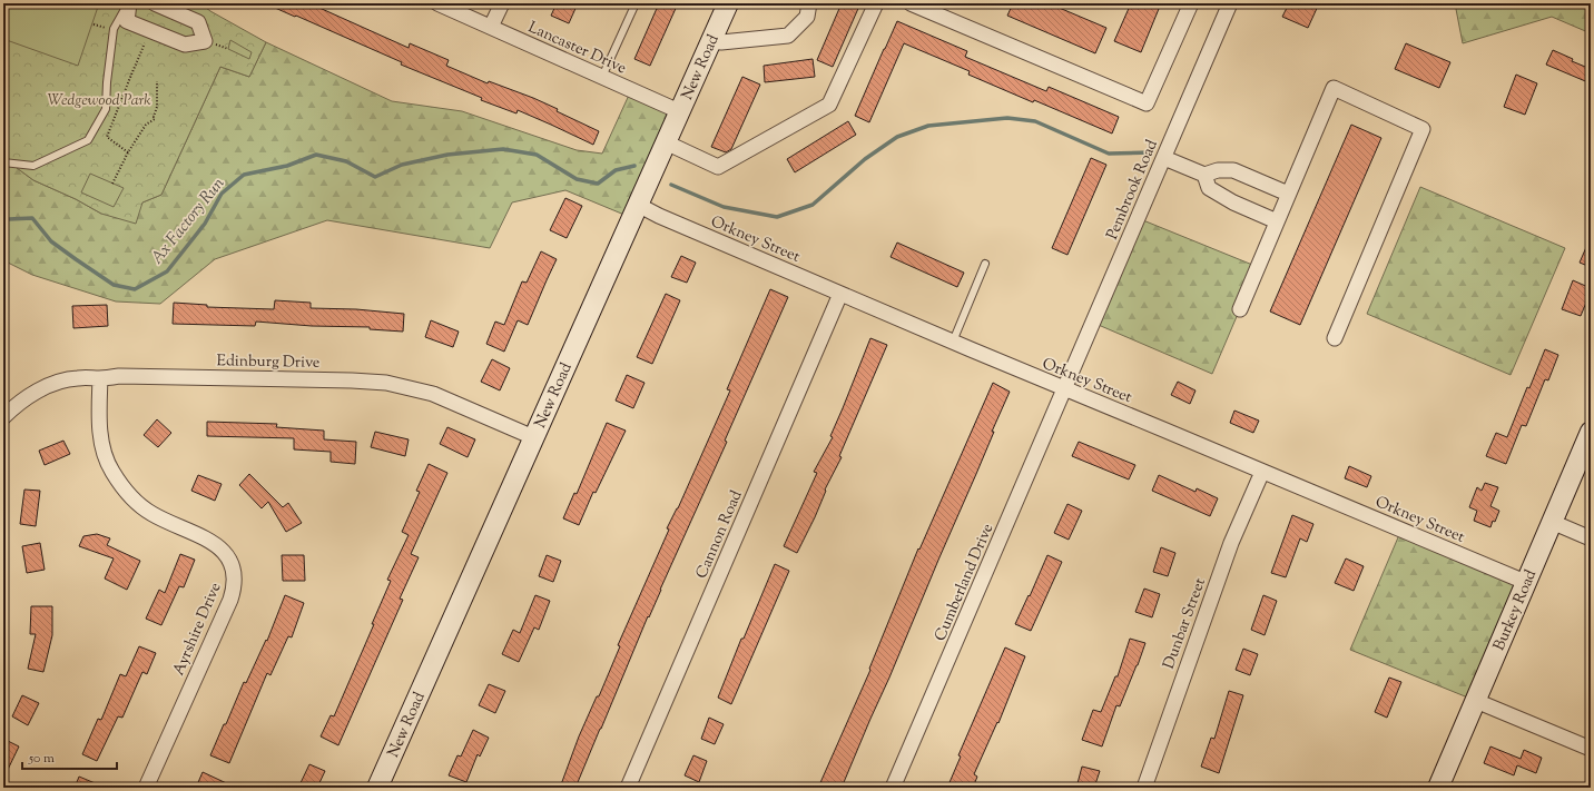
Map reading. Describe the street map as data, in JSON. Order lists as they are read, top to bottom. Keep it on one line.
{"streets":{"street":["Lancaster Drive","New Road","Pembrook Road","Orkney Street","Edinburg Drive","Cannon Road","Cumberland Drive","Burkey Road","Dunbar Street","Ayrshire Drive"]},"crossings":[["Lancaster Drive","New Road"],["New Road","Orkney Street"],["New Road","Edinburg Drive"],["Pembrook Road","Orkney Street"],["Pembrook Road","Cumberland Drive"],["Orkney Street","Cannon Road"],["Orkney Street","Cumberland Drive"],["Orkney Street","Burkey Road"],["Orkney Street","Dunbar Street"],["Edinburg Drive","Ayrshire Drive"]],"water":["Ax Factory Run"],"parks":["Wedgewood Park"],"scale_bar":"50 m"}
